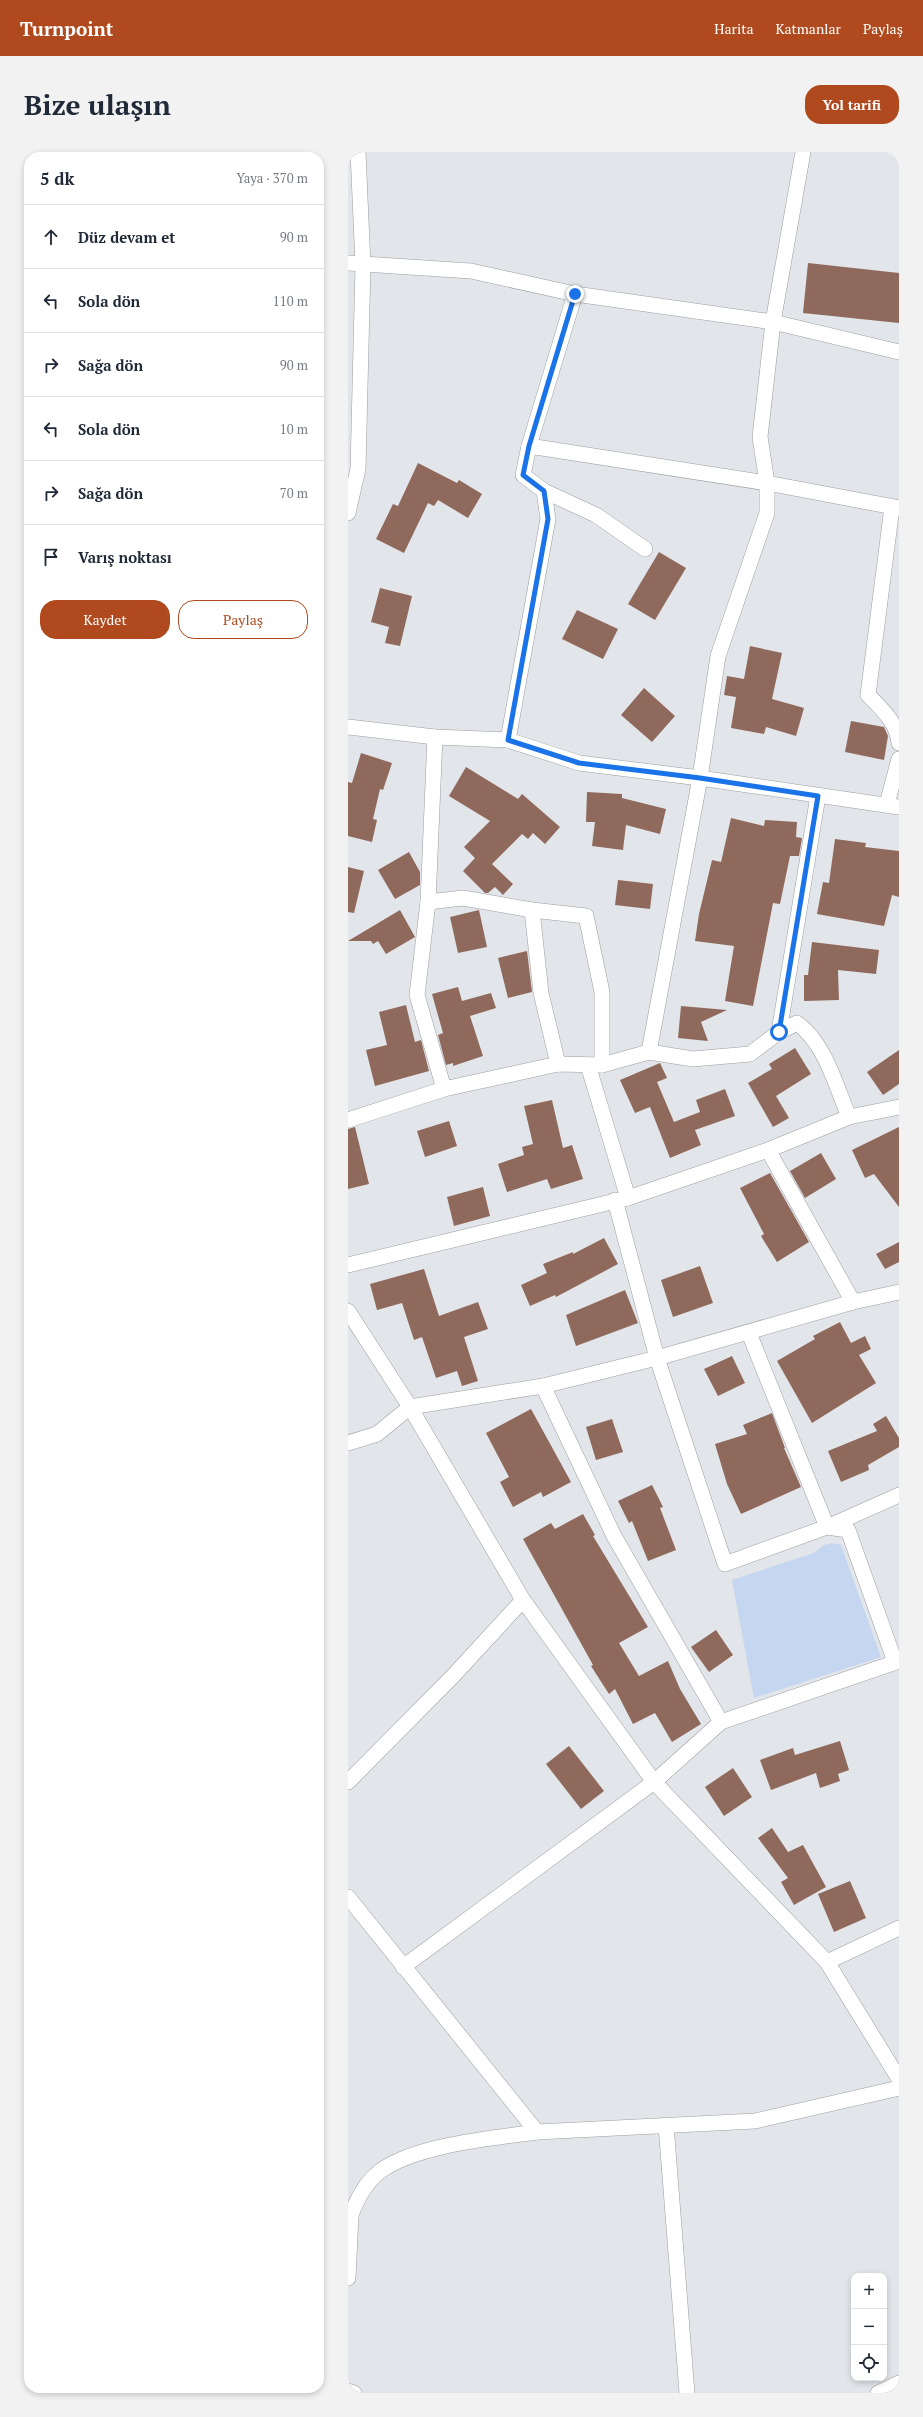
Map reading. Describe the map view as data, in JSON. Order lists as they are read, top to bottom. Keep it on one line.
{"page":{"header":"Turnpoint","nav":["Harita","Katmanlar","Paylaş"],"buttons":["Yol tarifi",["Kaydet","Paylaş"]],"title":"Bize ulaşın","heading":["5 dk","Yaya · 370 m"],"list":[["Düz devam et","90 m"],["Sola dön","110 m"],["Sağa dön","90 m"],["Sola dön","10 m"],["Sağa dön","70 m"],"Varış noktası"],"map_buttons":["+","−"]}}
